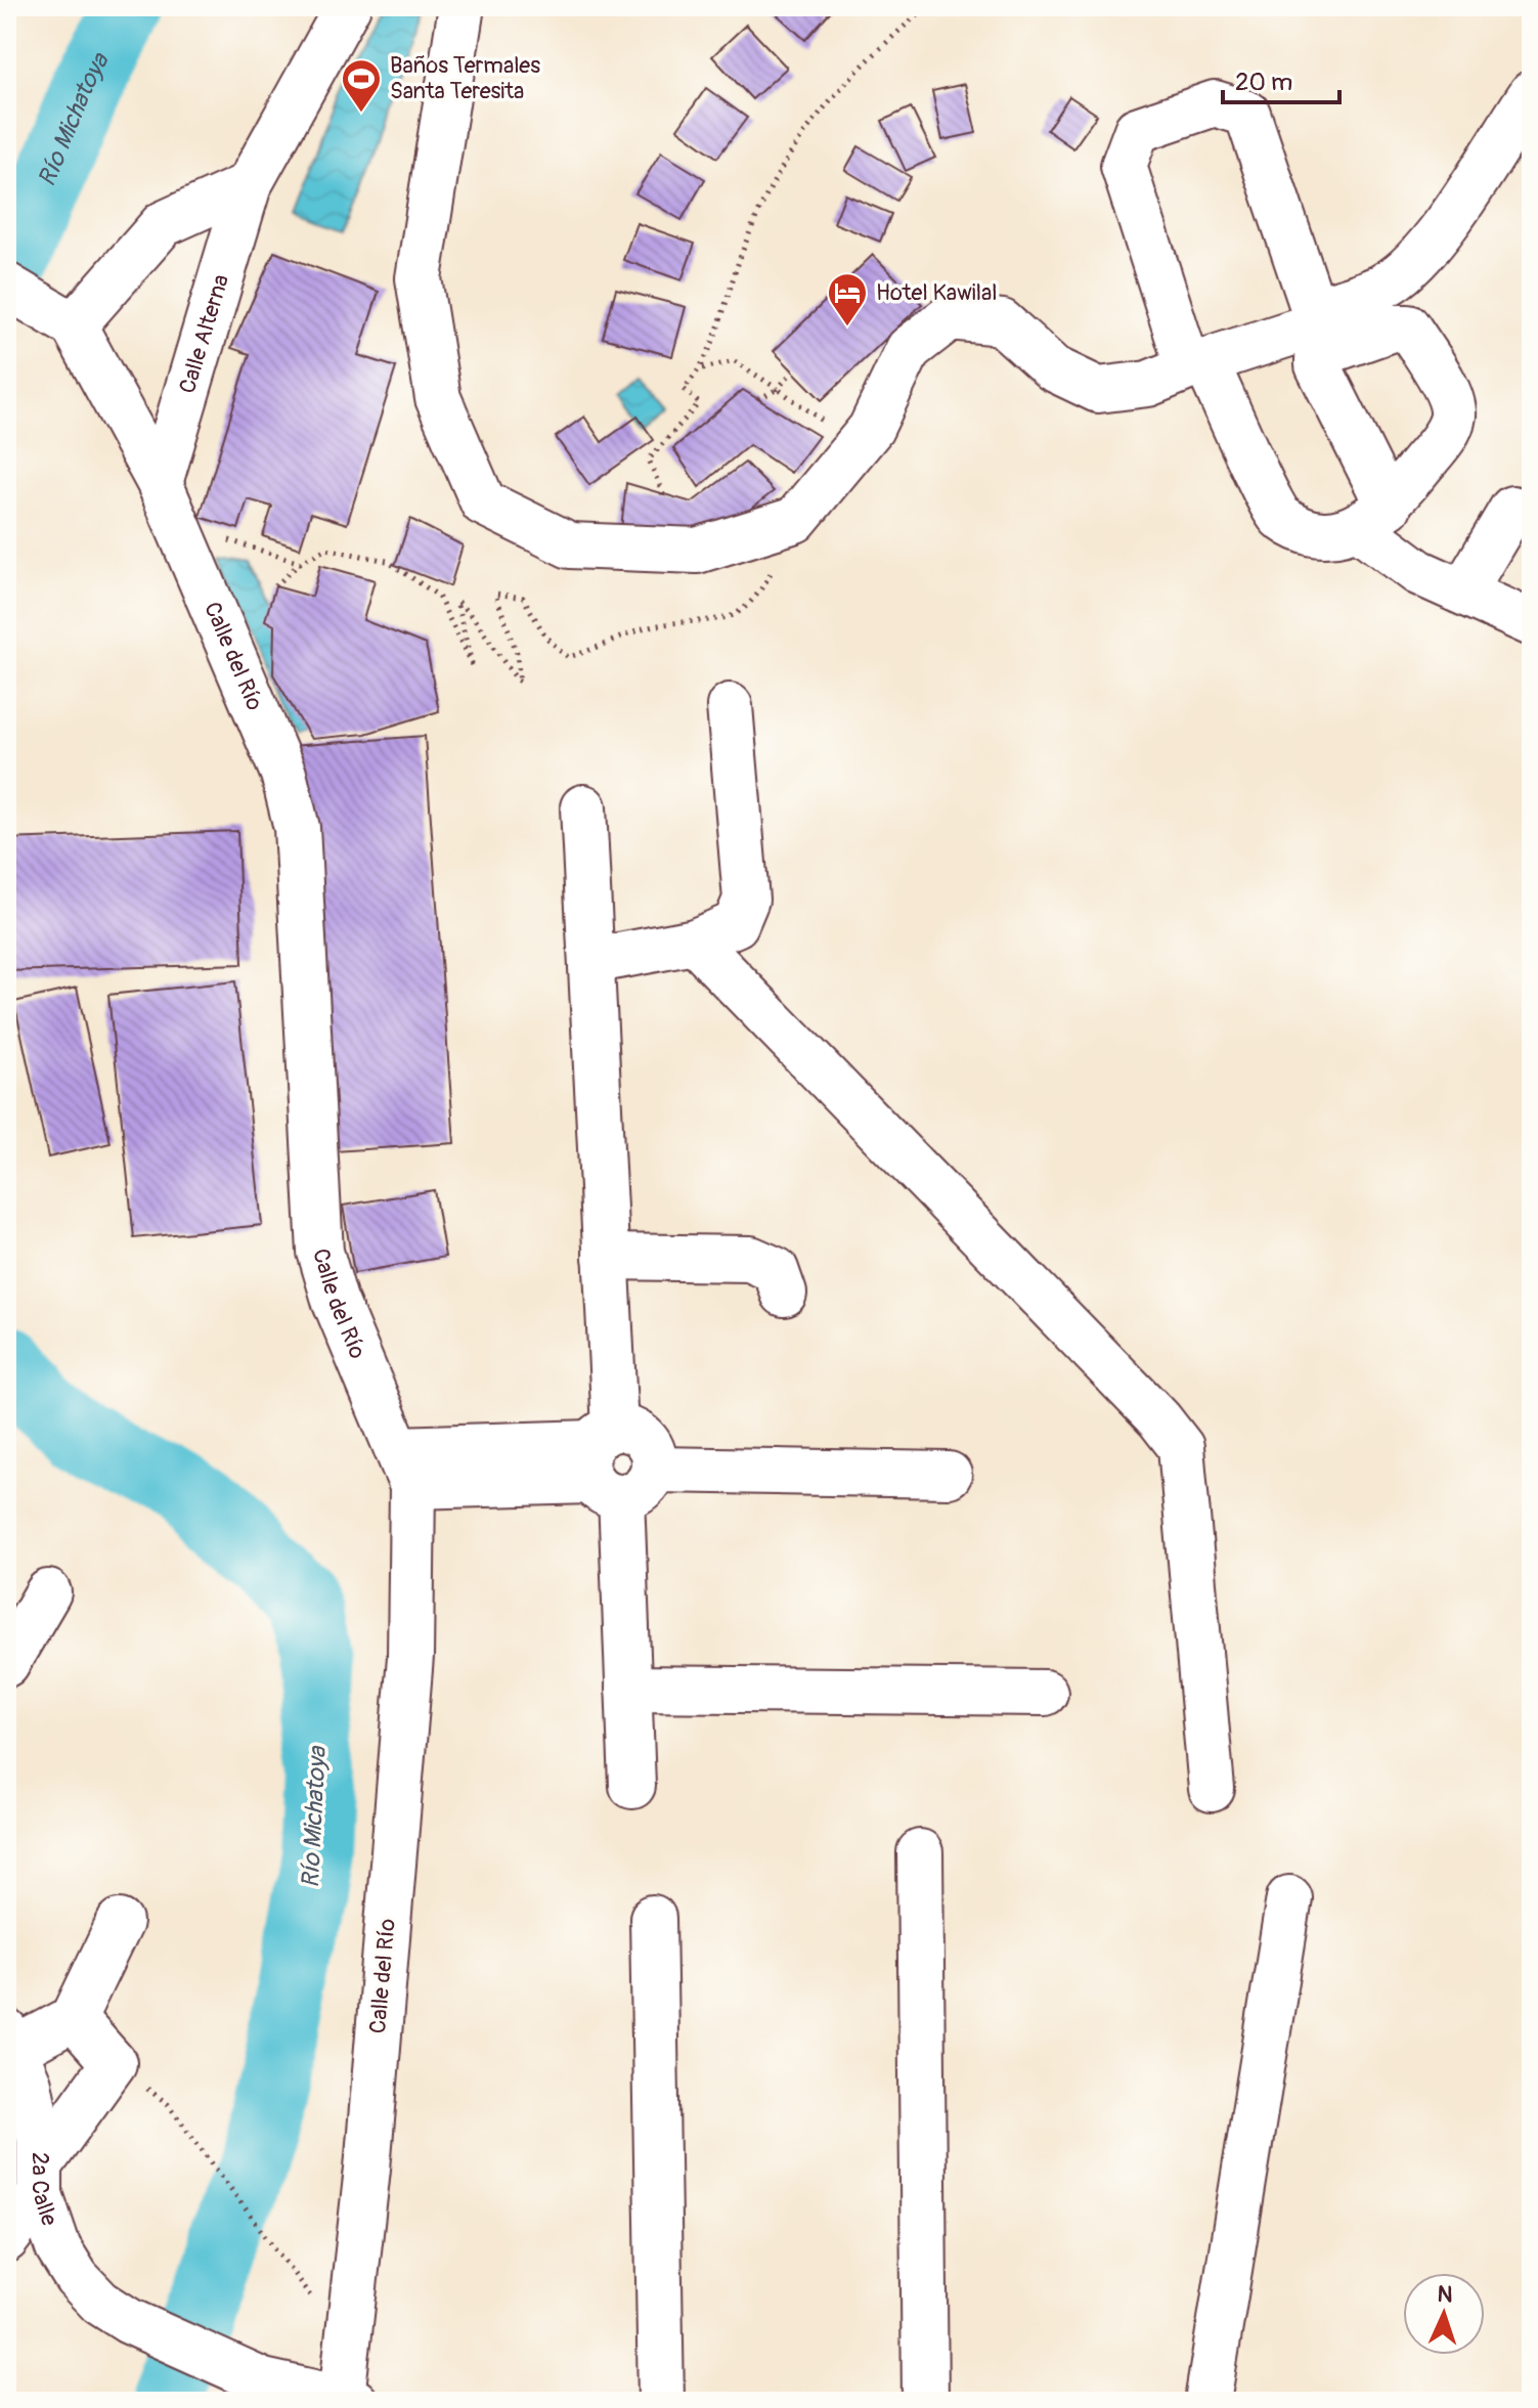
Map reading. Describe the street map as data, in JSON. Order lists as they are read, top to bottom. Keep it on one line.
{"streets":{"street":["Calle Alterna","Calle del Río","2a Calle"]},"crossings":[["Calle Alterna","Calle del Río"],["Calle del Río","2a Calle"]],"water":["Río Michatoya"],"places":{"sports":["Baños Termales Santa Teresita"],"hotel":["Hotel Kawilal"]},"scale_bar":"20 m","north":"top"}
